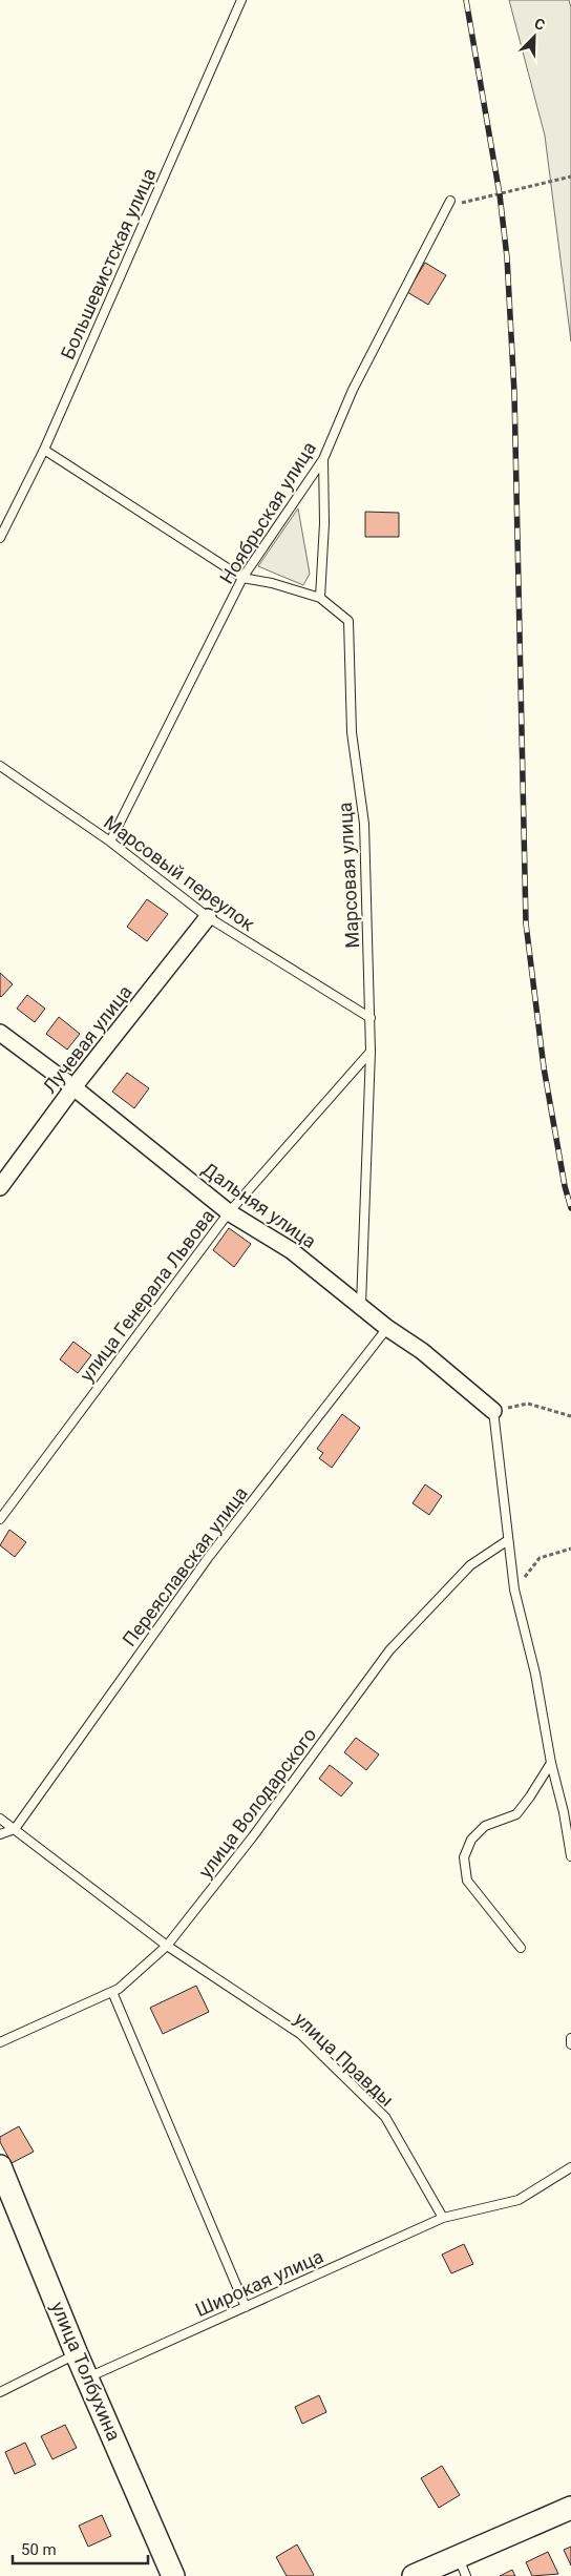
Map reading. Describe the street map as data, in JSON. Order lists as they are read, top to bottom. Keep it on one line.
{"streets":{"main road":["улица Толбухина"],"street":["Лучевая улица","Дальняя улица"],"lane":["Большевистская улица","Ноябрьская улица","Марсовый переулок","Марсовая улица","улица Генерала Львова","Переяславская улица","улица Володарского","улица Правды","Широкая улица"]},"crossings":[["Ноябрьская улица","Марсовый переулок"],["Марсовый переулок","Марсовая улица"],["Марсовый переулок","Лучевая улица"],["Марсовая улица","Дальняя улица"],["Марсовая улица","улица Генерала Львова"],["Лучевая улица","Дальняя улица"],["Дальняя улица","улица Генерала Львова"],["Дальняя улица","Переяславская улица"],["Переяславская улица","улица Правды"],["улица Володарского","улица Правды"],["улица Правды","Широкая улица"],["Широкая улица","улица Толбухина"]],"scale_bar":"50 m","north":"top right"}
